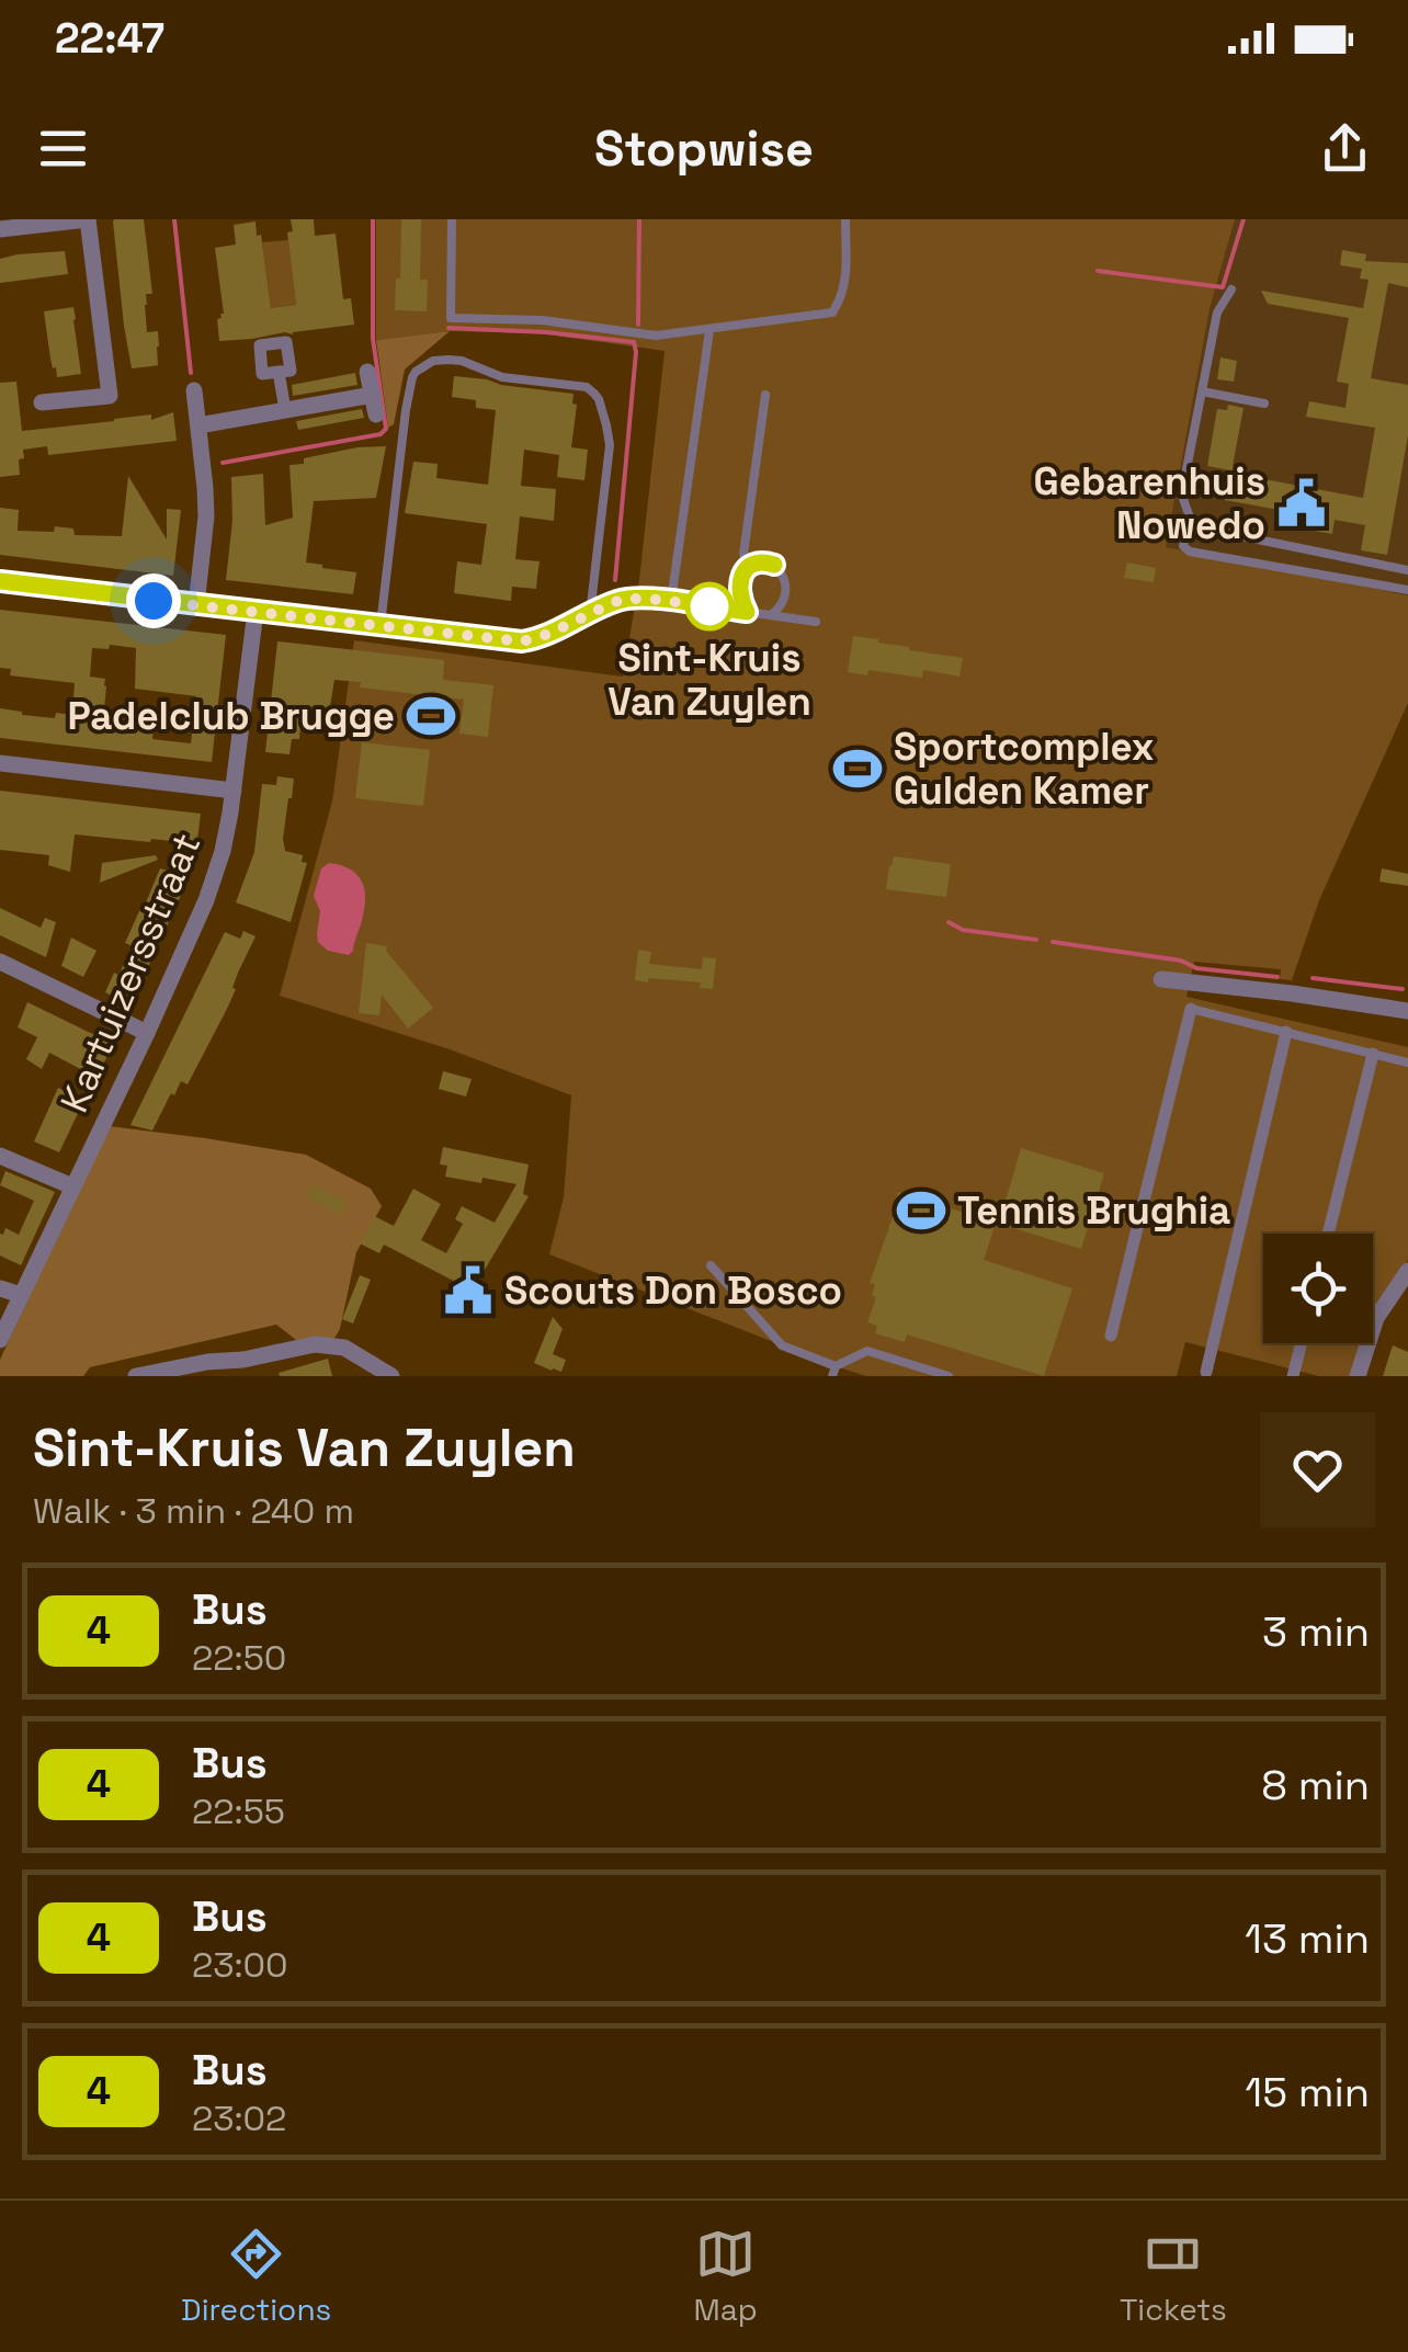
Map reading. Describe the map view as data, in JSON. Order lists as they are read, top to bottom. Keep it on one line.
{"streets":{"street":["Kartuizersstraat"]},"places":{"public building":["Gebarenhuis Nowedo","Scouts Don Bosco"],"other":["Sint-Kruis Van Zuylen"],"sports":["Padelclub Brugge","Sportcomplex Gulden Kamer","Tennis Brughia"]},"lines":["bus line 4"],"page":{"status":"22:47","header":"Stopwise","heading":["Sint-Kruis Van Zuylen","Walk · 3 min · 240 m"],"list":[{"mark":"4","name":"Bus","note":"22:50","value":"3 min"},{"mark":"4","name":"Bus","note":"22:55","value":"8 min"},{"mark":"4","name":"Bus","note":"23:00","value":"13 min"},{"mark":"4","name":"Bus","note":"23:02","value":"15 min"}],"tabs":["Directions","Map","Tickets"]}}
